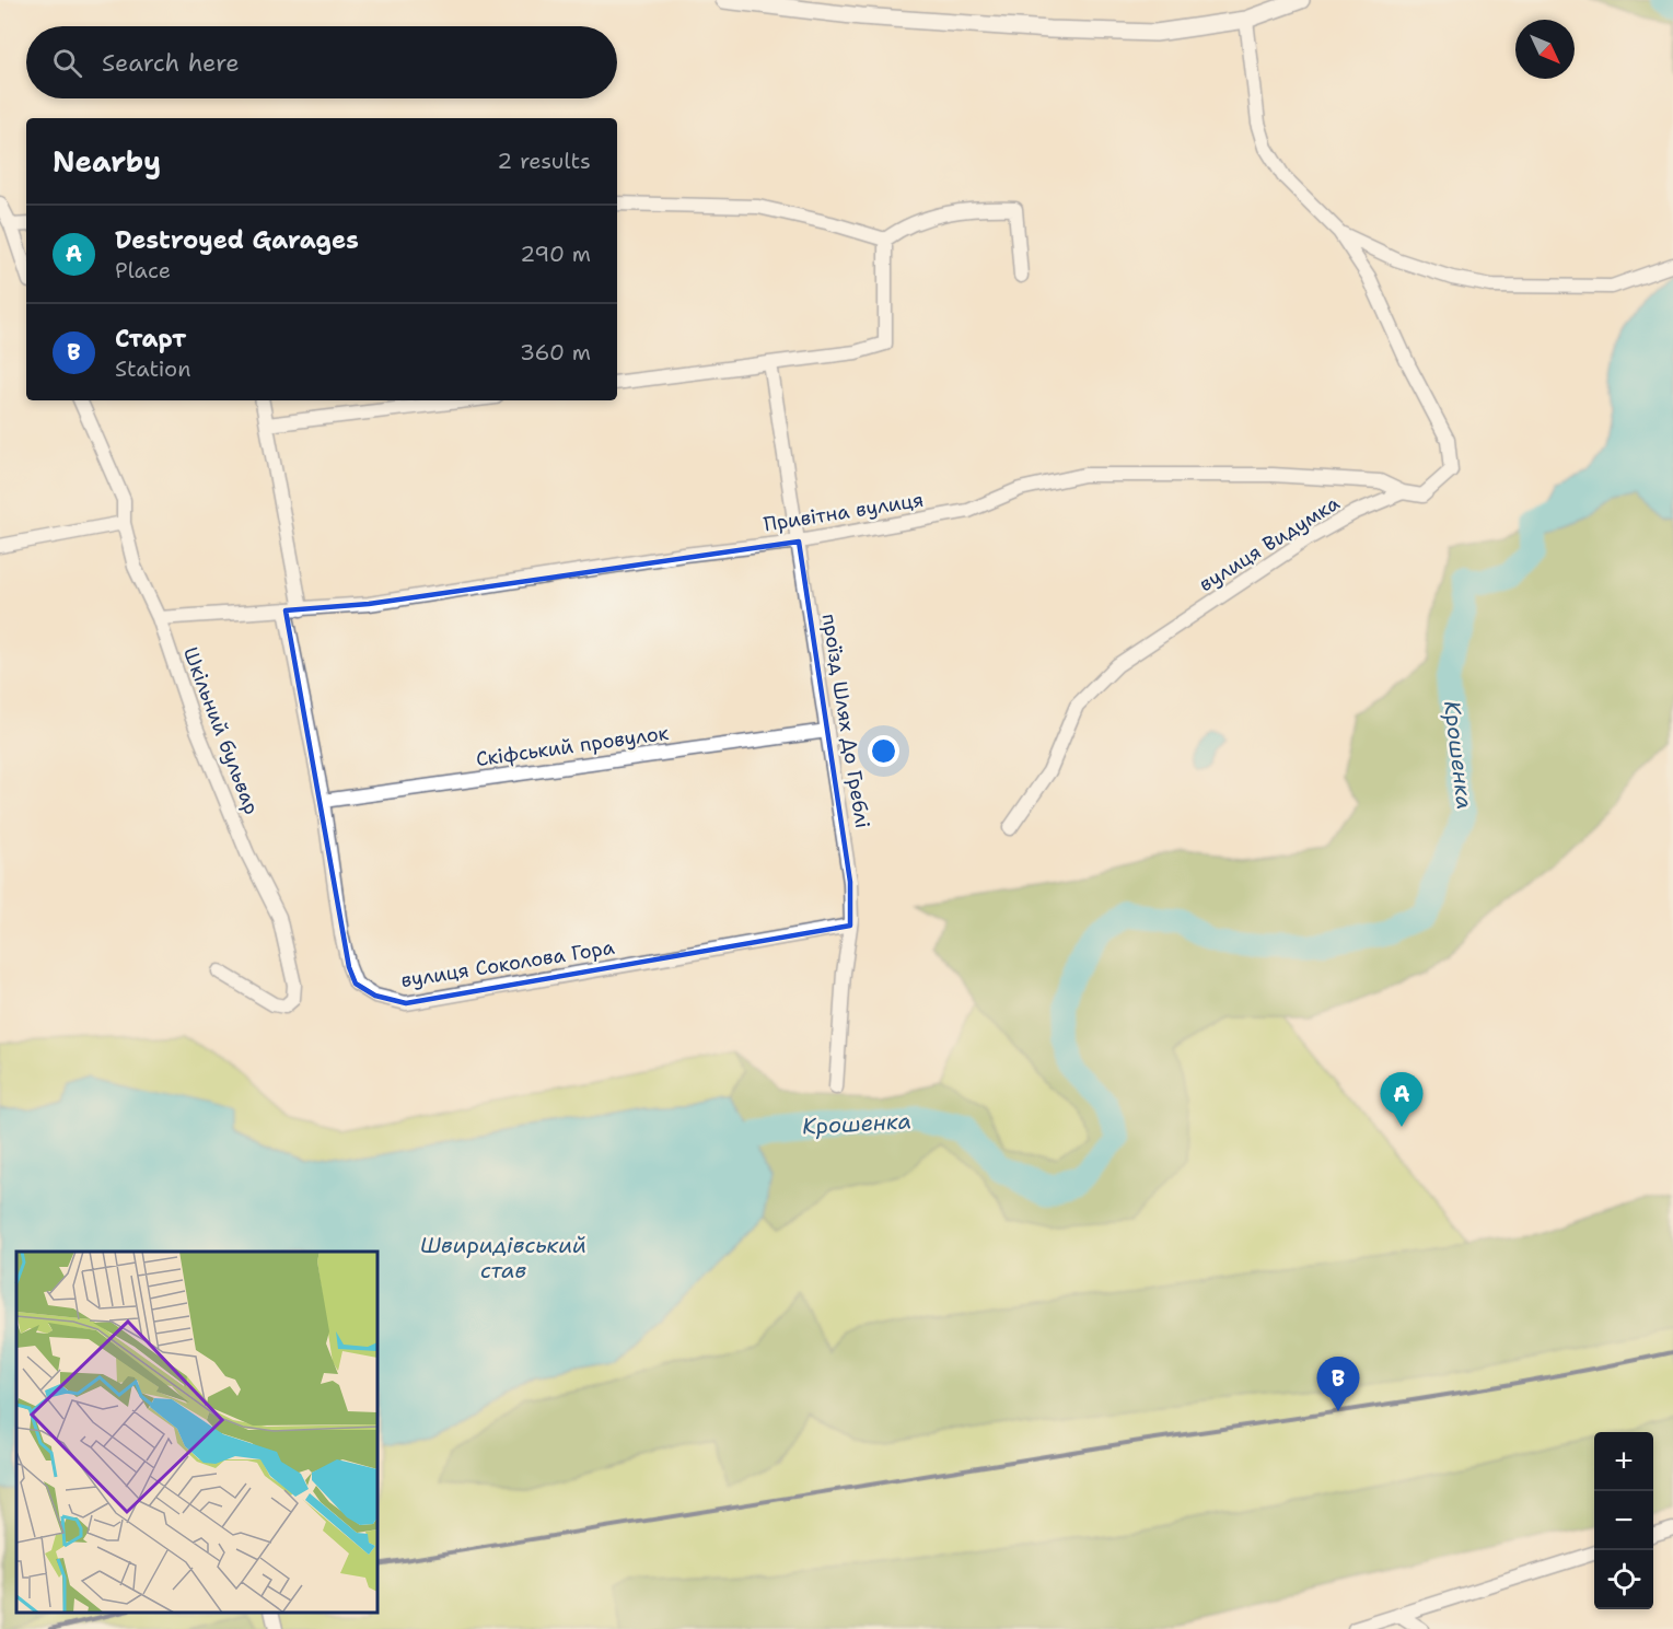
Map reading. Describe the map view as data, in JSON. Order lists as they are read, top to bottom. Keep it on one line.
{"streets":{"street":["Привітна вулиця","вулиця Видумка","проїзд Шлях До Греблі","Шкільний бульвар","Скіфський провулок","вулиця Соколова Гора"]},"crossings":[["Привітна вулиця","вулиця Видумка"],["Привітна вулиця","проїзд Шлях До Греблі"],["Привітна вулиця","Шкільний бульвар"],["Привітна вулиця","вулиця Соколова Гора"],["проїзд Шлях До Греблі","Скіфський провулок"],["проїзд Шлях До Греблі","вулиця Соколова Гора"],["Скіфський провулок","вулиця Соколова Гора"]],"water":["Крошенка","Швиридівський став"],"north":"bottom right","page":{"search":"Search here","heading":["Nearby","2 results"],"list":[{"mark":"A","name":"Destroyed Garages","note":"Place","value":"290 m"},{"mark":"B","name":"Старт","note":"Station","value":"360 m"}],"pins":["A","B"],"map_buttons":["+","−"]}}
